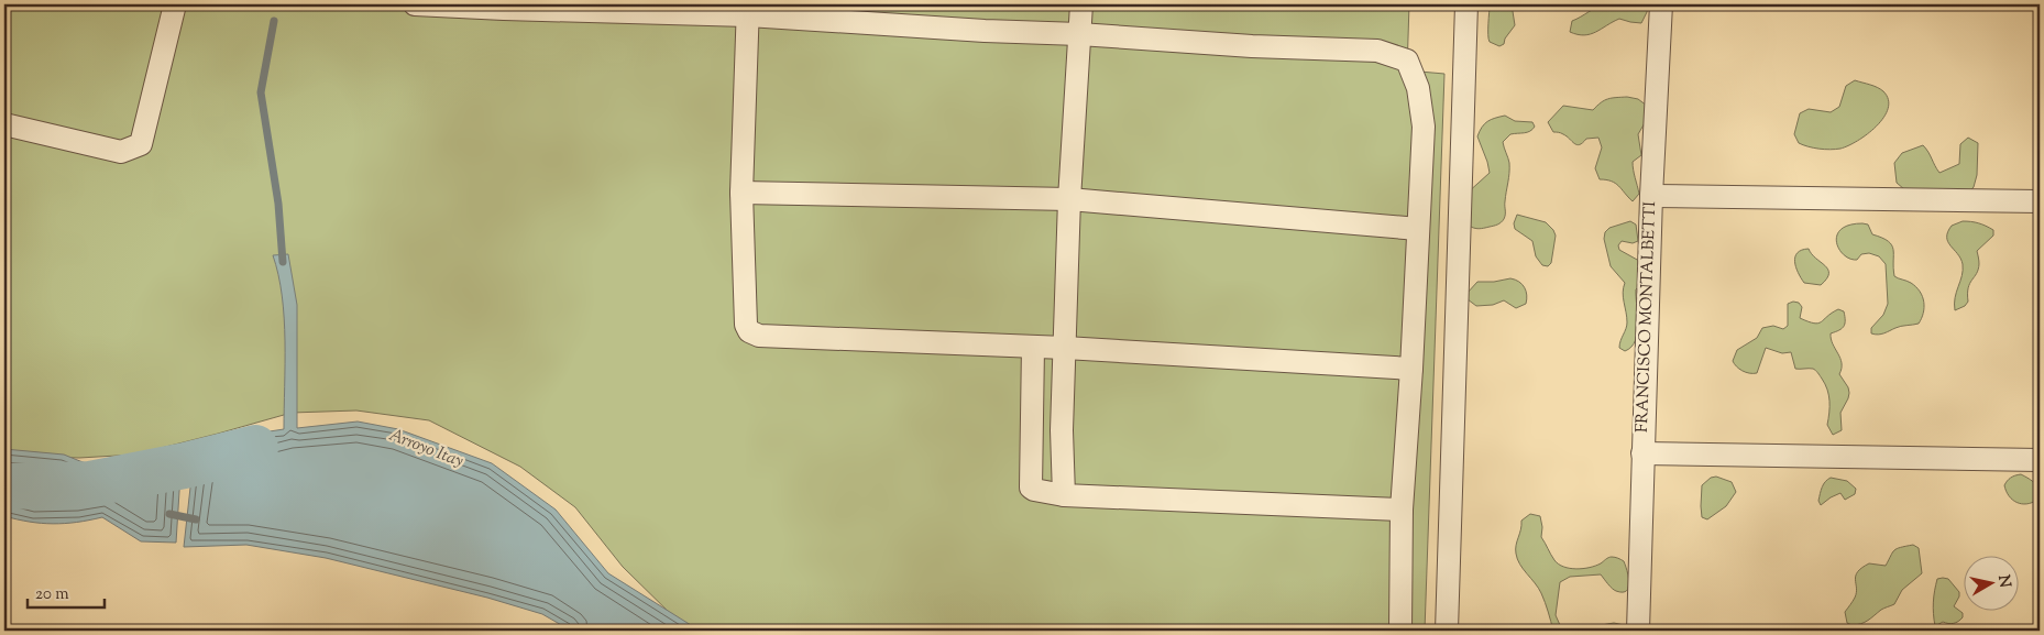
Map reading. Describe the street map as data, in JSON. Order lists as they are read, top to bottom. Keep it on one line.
{"streets":{"street":["FRANCISCO MONTALBETTI"]},"water":["Arroyo Itay"],"scale_bar":"20 m","north":"right"}
